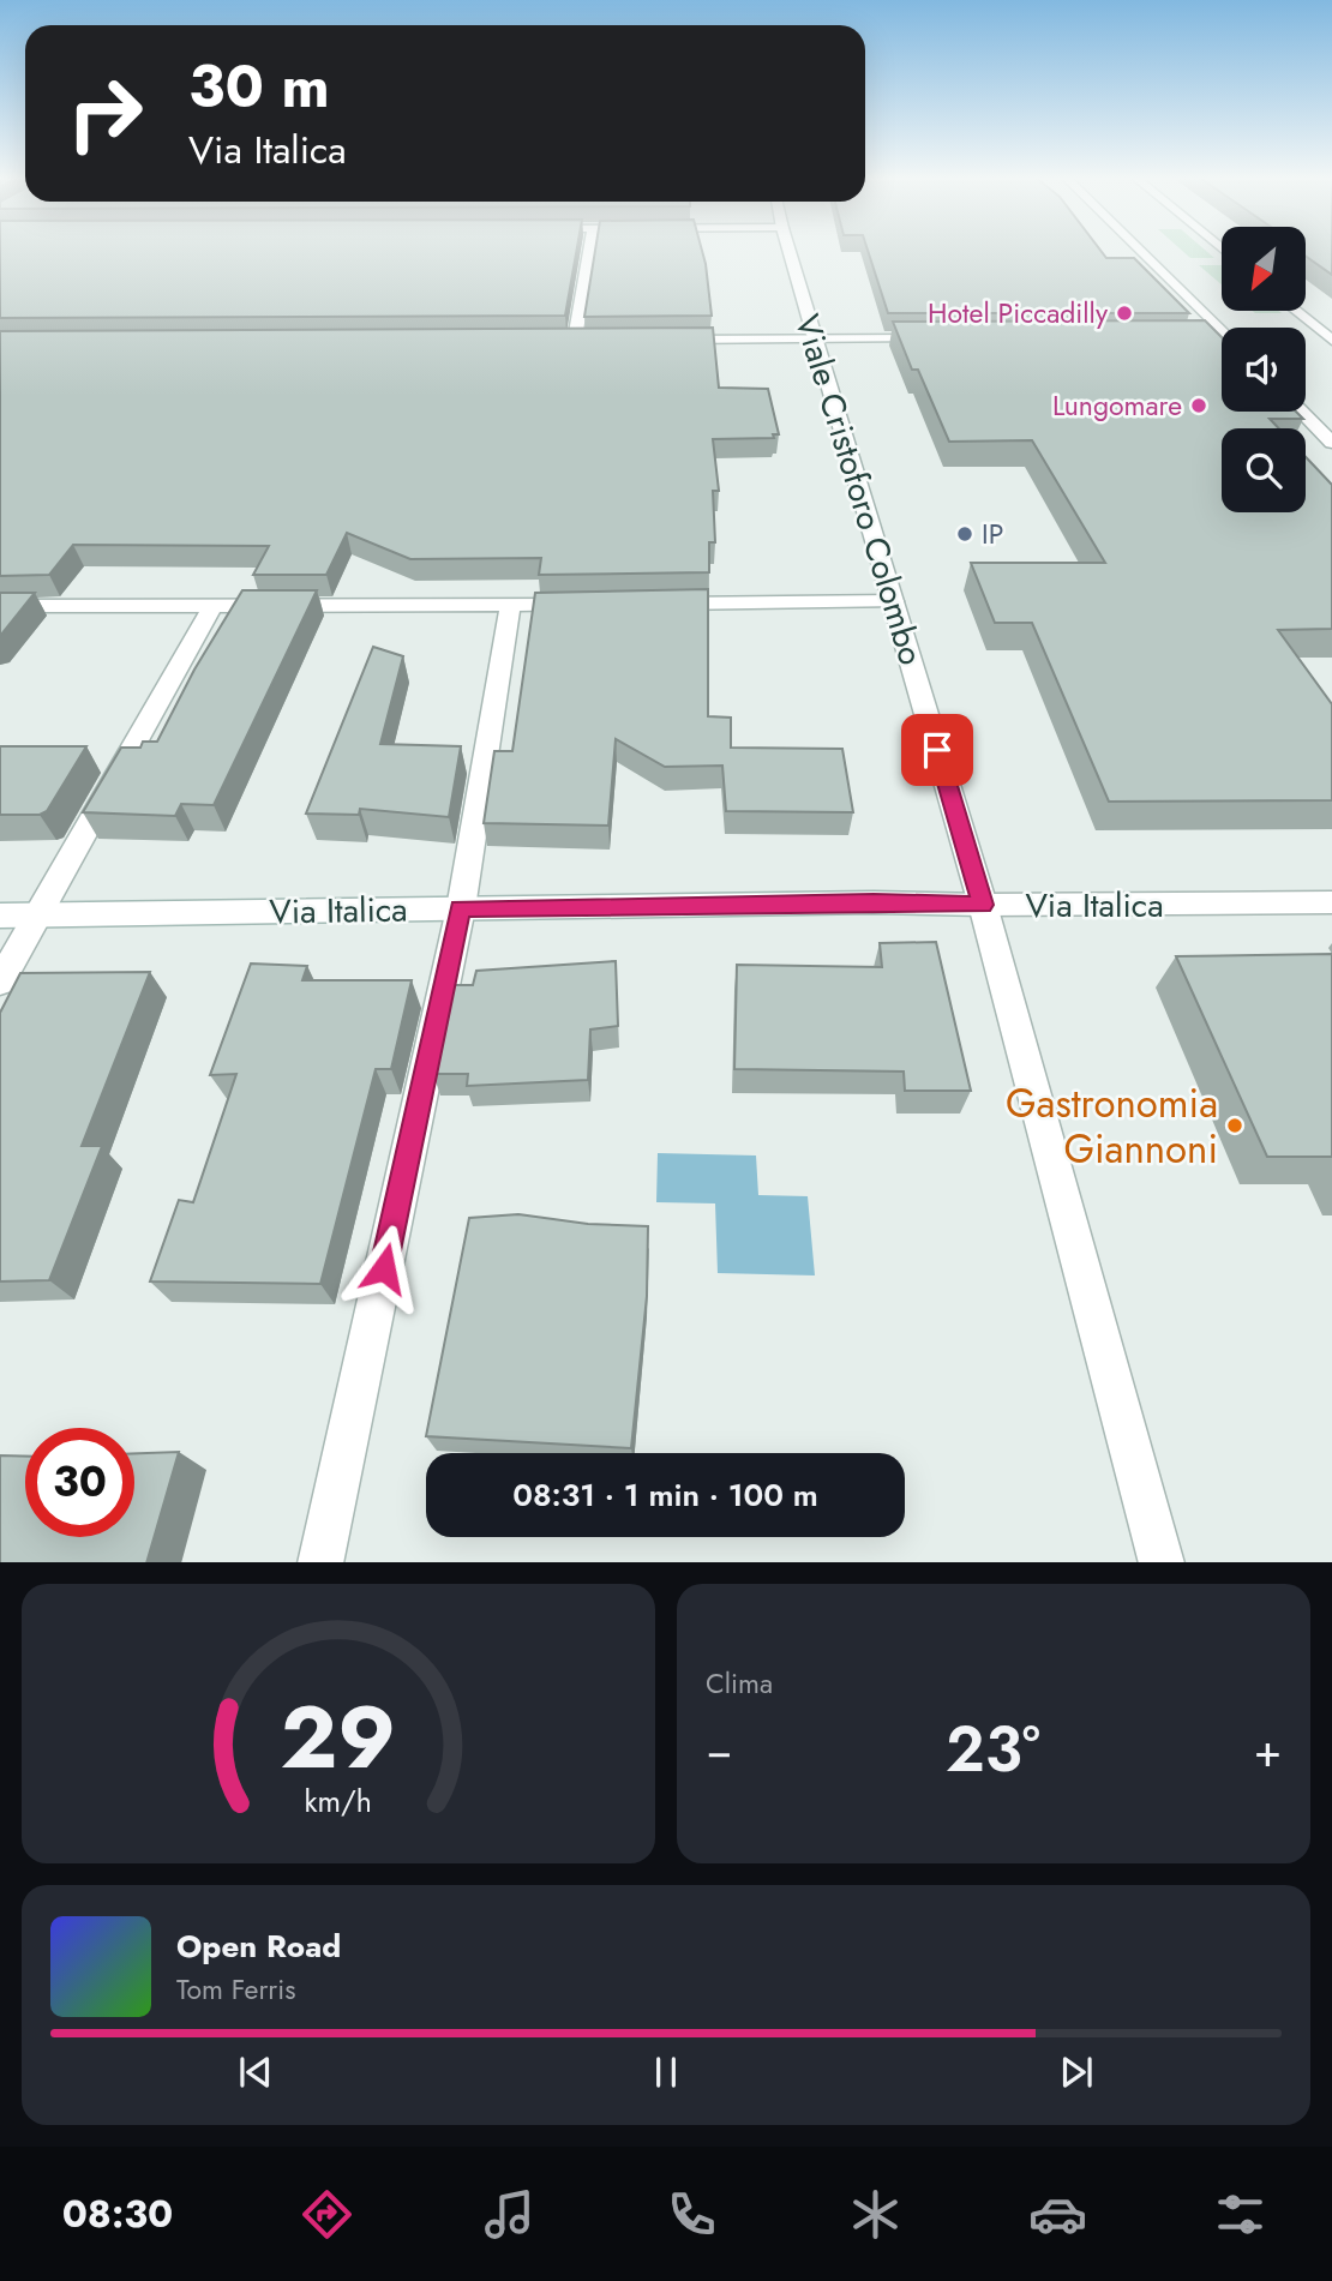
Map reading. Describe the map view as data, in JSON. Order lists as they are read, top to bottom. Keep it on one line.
{"streets":{"street":["Viale Cristoforo Colombo","Via Italica"]},"crossings":[["Viale Cristoforo Colombo","Via Italica"]],"places":["Hotel Piccadilly","Lungomare","IP","Gastronomia Giannoni"],"north":"bottom left","page":{"turn":["30 m","Via Italica"],"limit":"30","trip":"08:31 · 1 min · 100 m","tile":"Clima","heat":["−","23°","+"],"song":["Open Road","Tom Ferris"],"tabs":"08:30","gauge":["29","km/h"]}}
